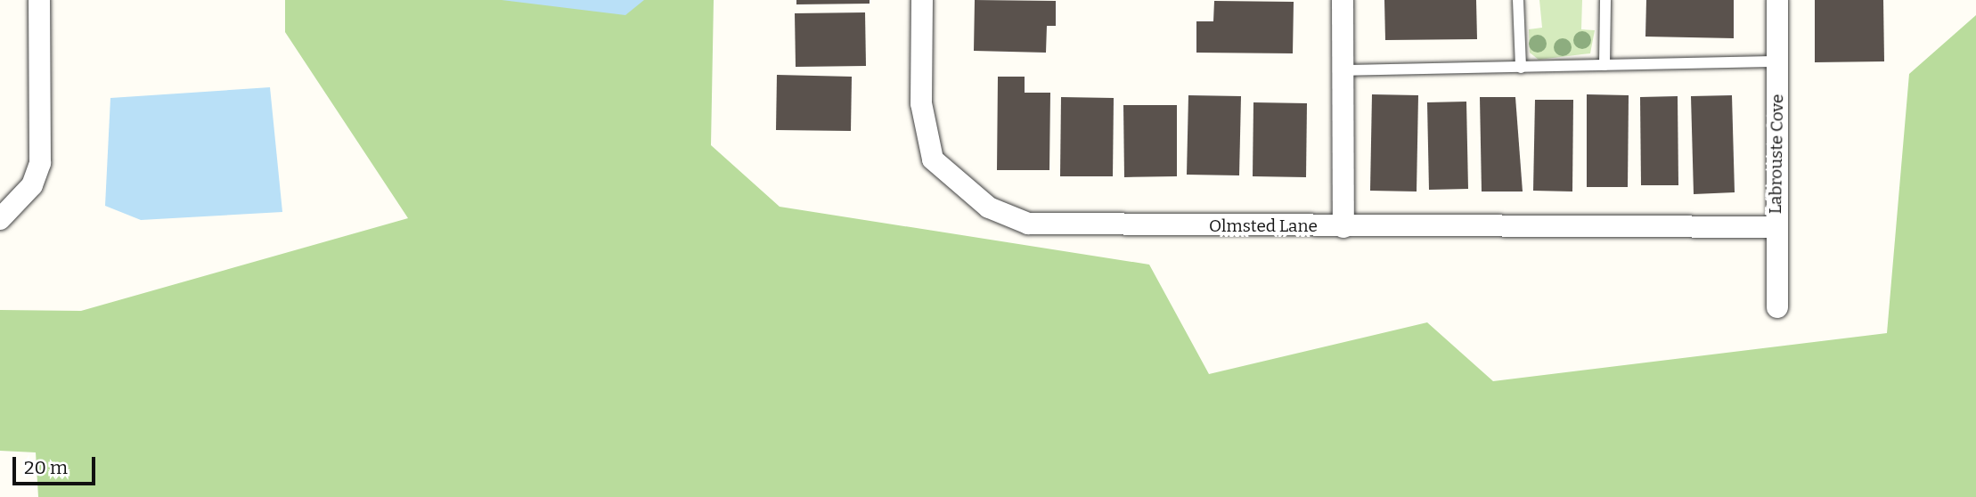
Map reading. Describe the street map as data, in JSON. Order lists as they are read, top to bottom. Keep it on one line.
{"streets":{"street":["Labrouste Cove","Olmsted Lane"]},"crossings":[["Labrouste Cove","Olmsted Lane"]],"scale_bar":"20 m"}
